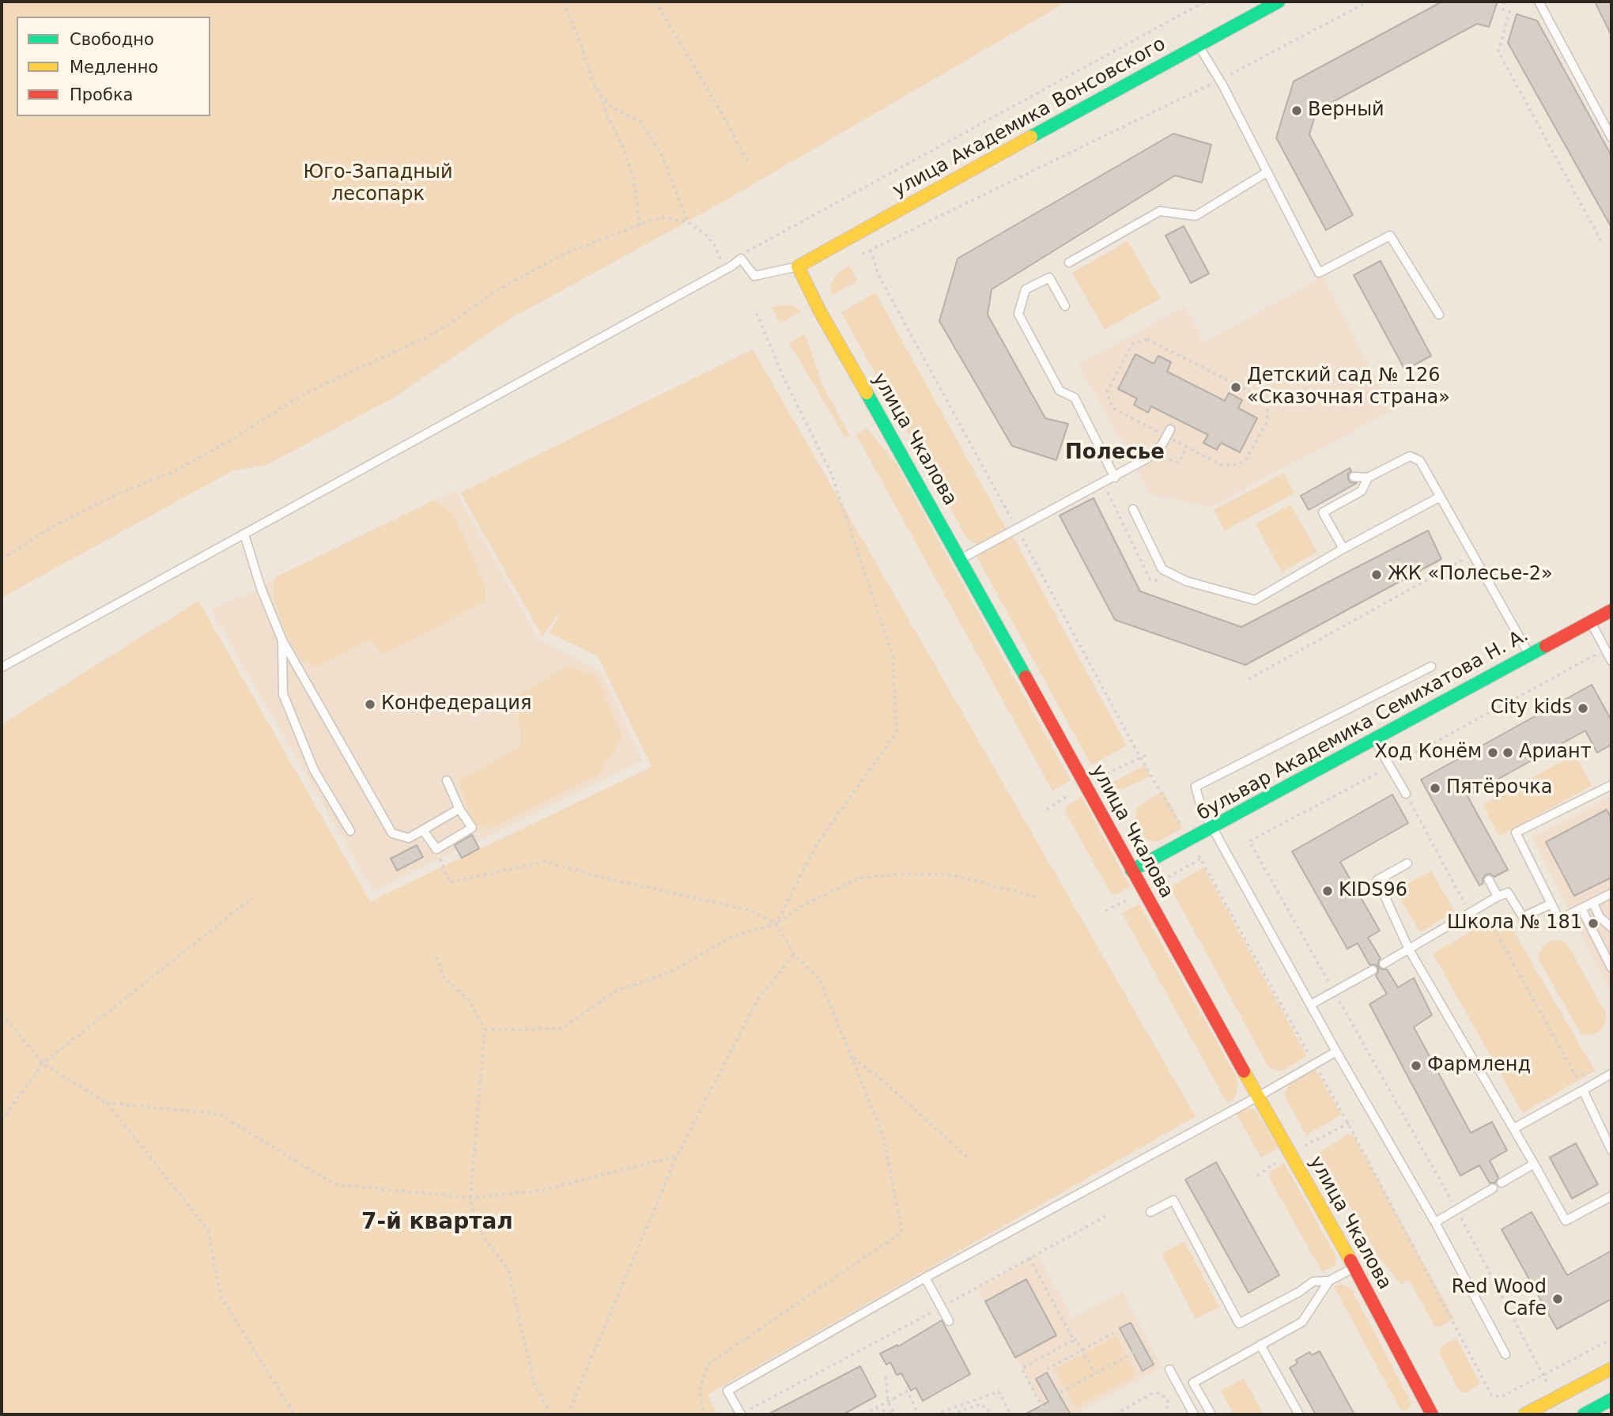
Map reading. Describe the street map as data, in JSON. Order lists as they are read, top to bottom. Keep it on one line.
{"streets":{"street":["улица Академика Вонсовского","улица Чкалова","бульвар Академика Семихатова Н. А."]},"crossings":[["улица Академика Вонсовского","улица Чкалова"],["улица Чкалова","бульвар Академика Семихатова Н. А."]],"districts":["Полесье","7-й квартал"],"parks":["Юго-Западный лесопарк"],"places":["Верный","Детский сад № 126 «Сказочная страна»","ЖК «Полесье-2»","Конфедерация","City kids","Ход Конём","Ариант","Пятёрочка","KIDS96","Школа № 181","Фармленд","Red Wood Cafe"],"legend":["Свободно","Медленно","Пробка"]}
